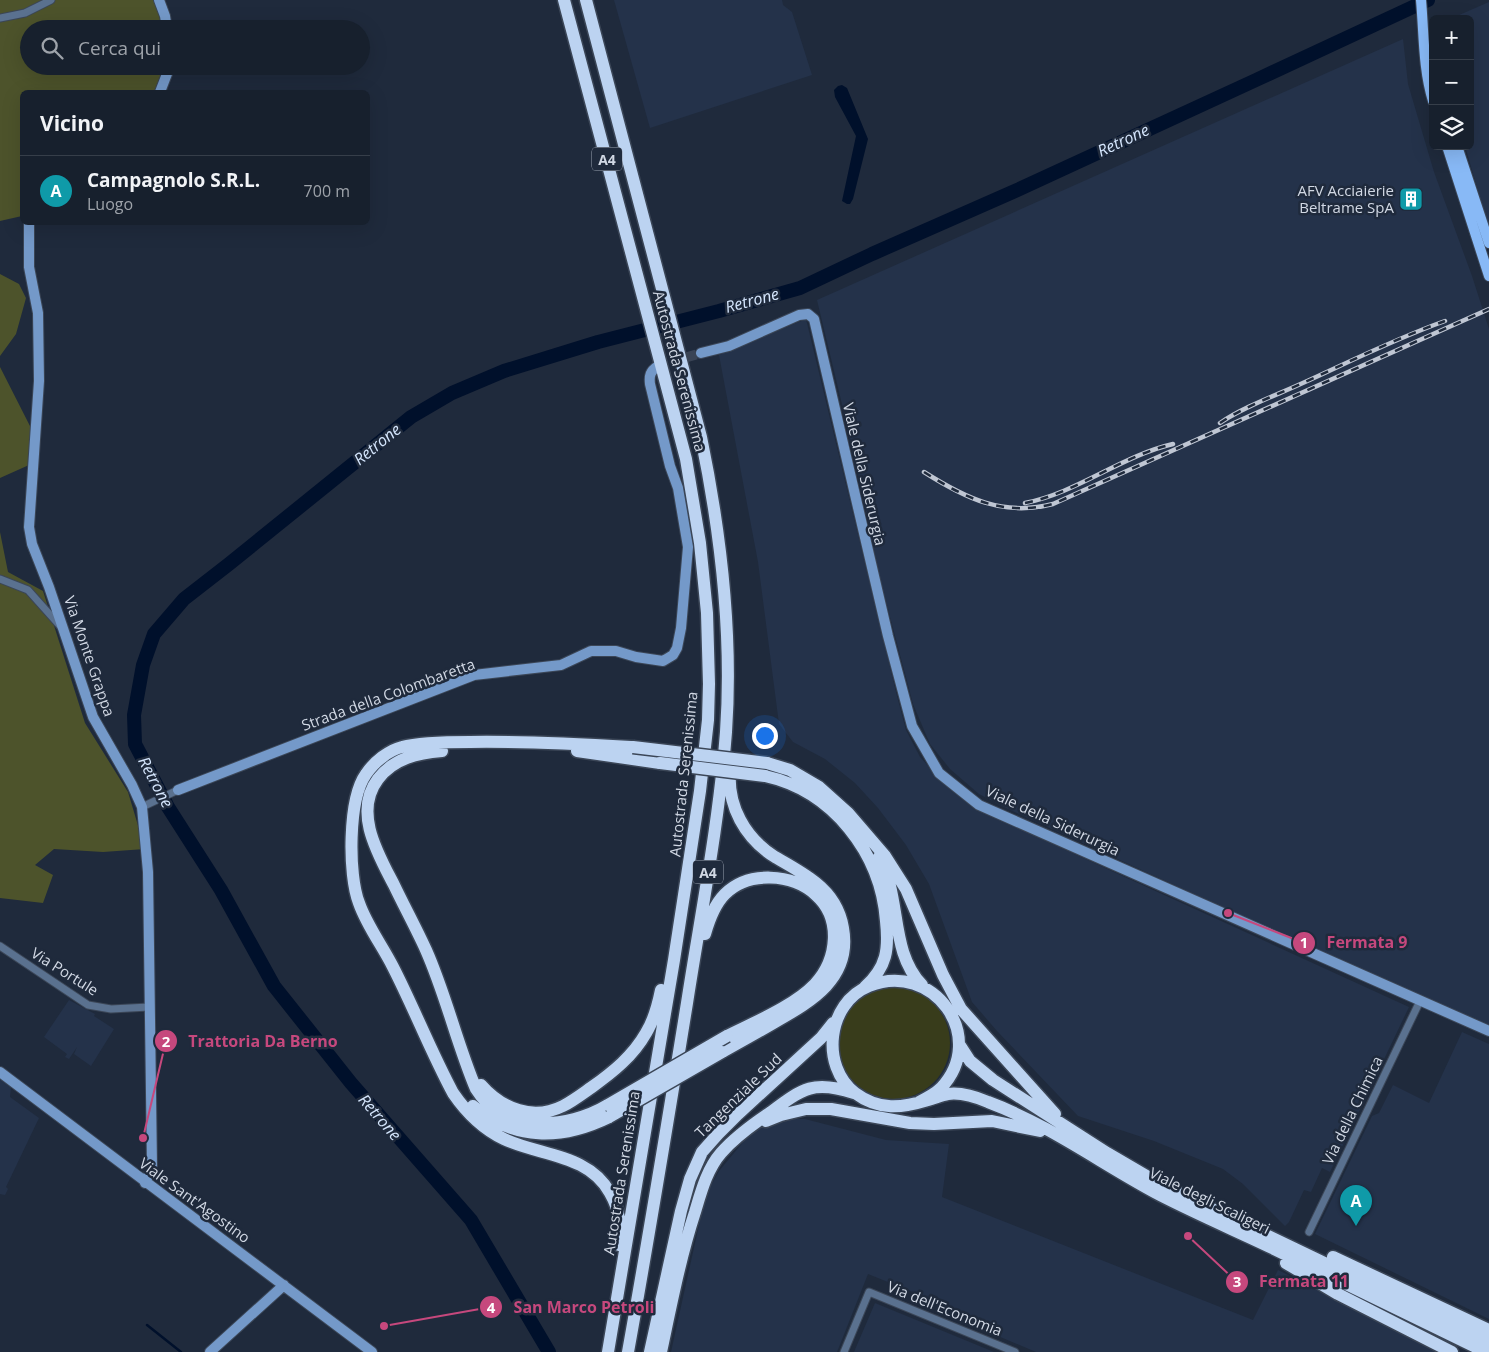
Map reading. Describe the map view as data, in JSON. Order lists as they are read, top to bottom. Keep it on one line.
{"streets":{"highway":["A4","Autostrada Serenissima","Tangenziale Sud","Viale degli Scaligeri"],"street":["Viale della Siderurgia","Via Monte Grappa","Strada della Colombaretta","Via Portule","Via della Chimica","Viale Sant'Agostino","Via dell'Economia"]},"crossings":[["Viale della Siderurgia","Via della Chimica"],["Via Monte Grappa","Via Portule"],["Via Monte Grappa","Viale Sant'Agostino"],["Tangenziale Sud","Viale degli Scaligeri"]],"water":["Retrone"],"places":{"building":["AFV Acciaierie Beltrame SpA"],"other":["Fermata 9","Trattoria Da Berno","Fermata 11","San Marco Petroli"]},"page":{"map_buttons":["+","−"],"search":"Cerca qui","heading":"Vicino","list":[{"mark":"A","name":"Campagnolo S.R.L.","note":"Luogo","value":"700 m"}],"pins":"A"}}
